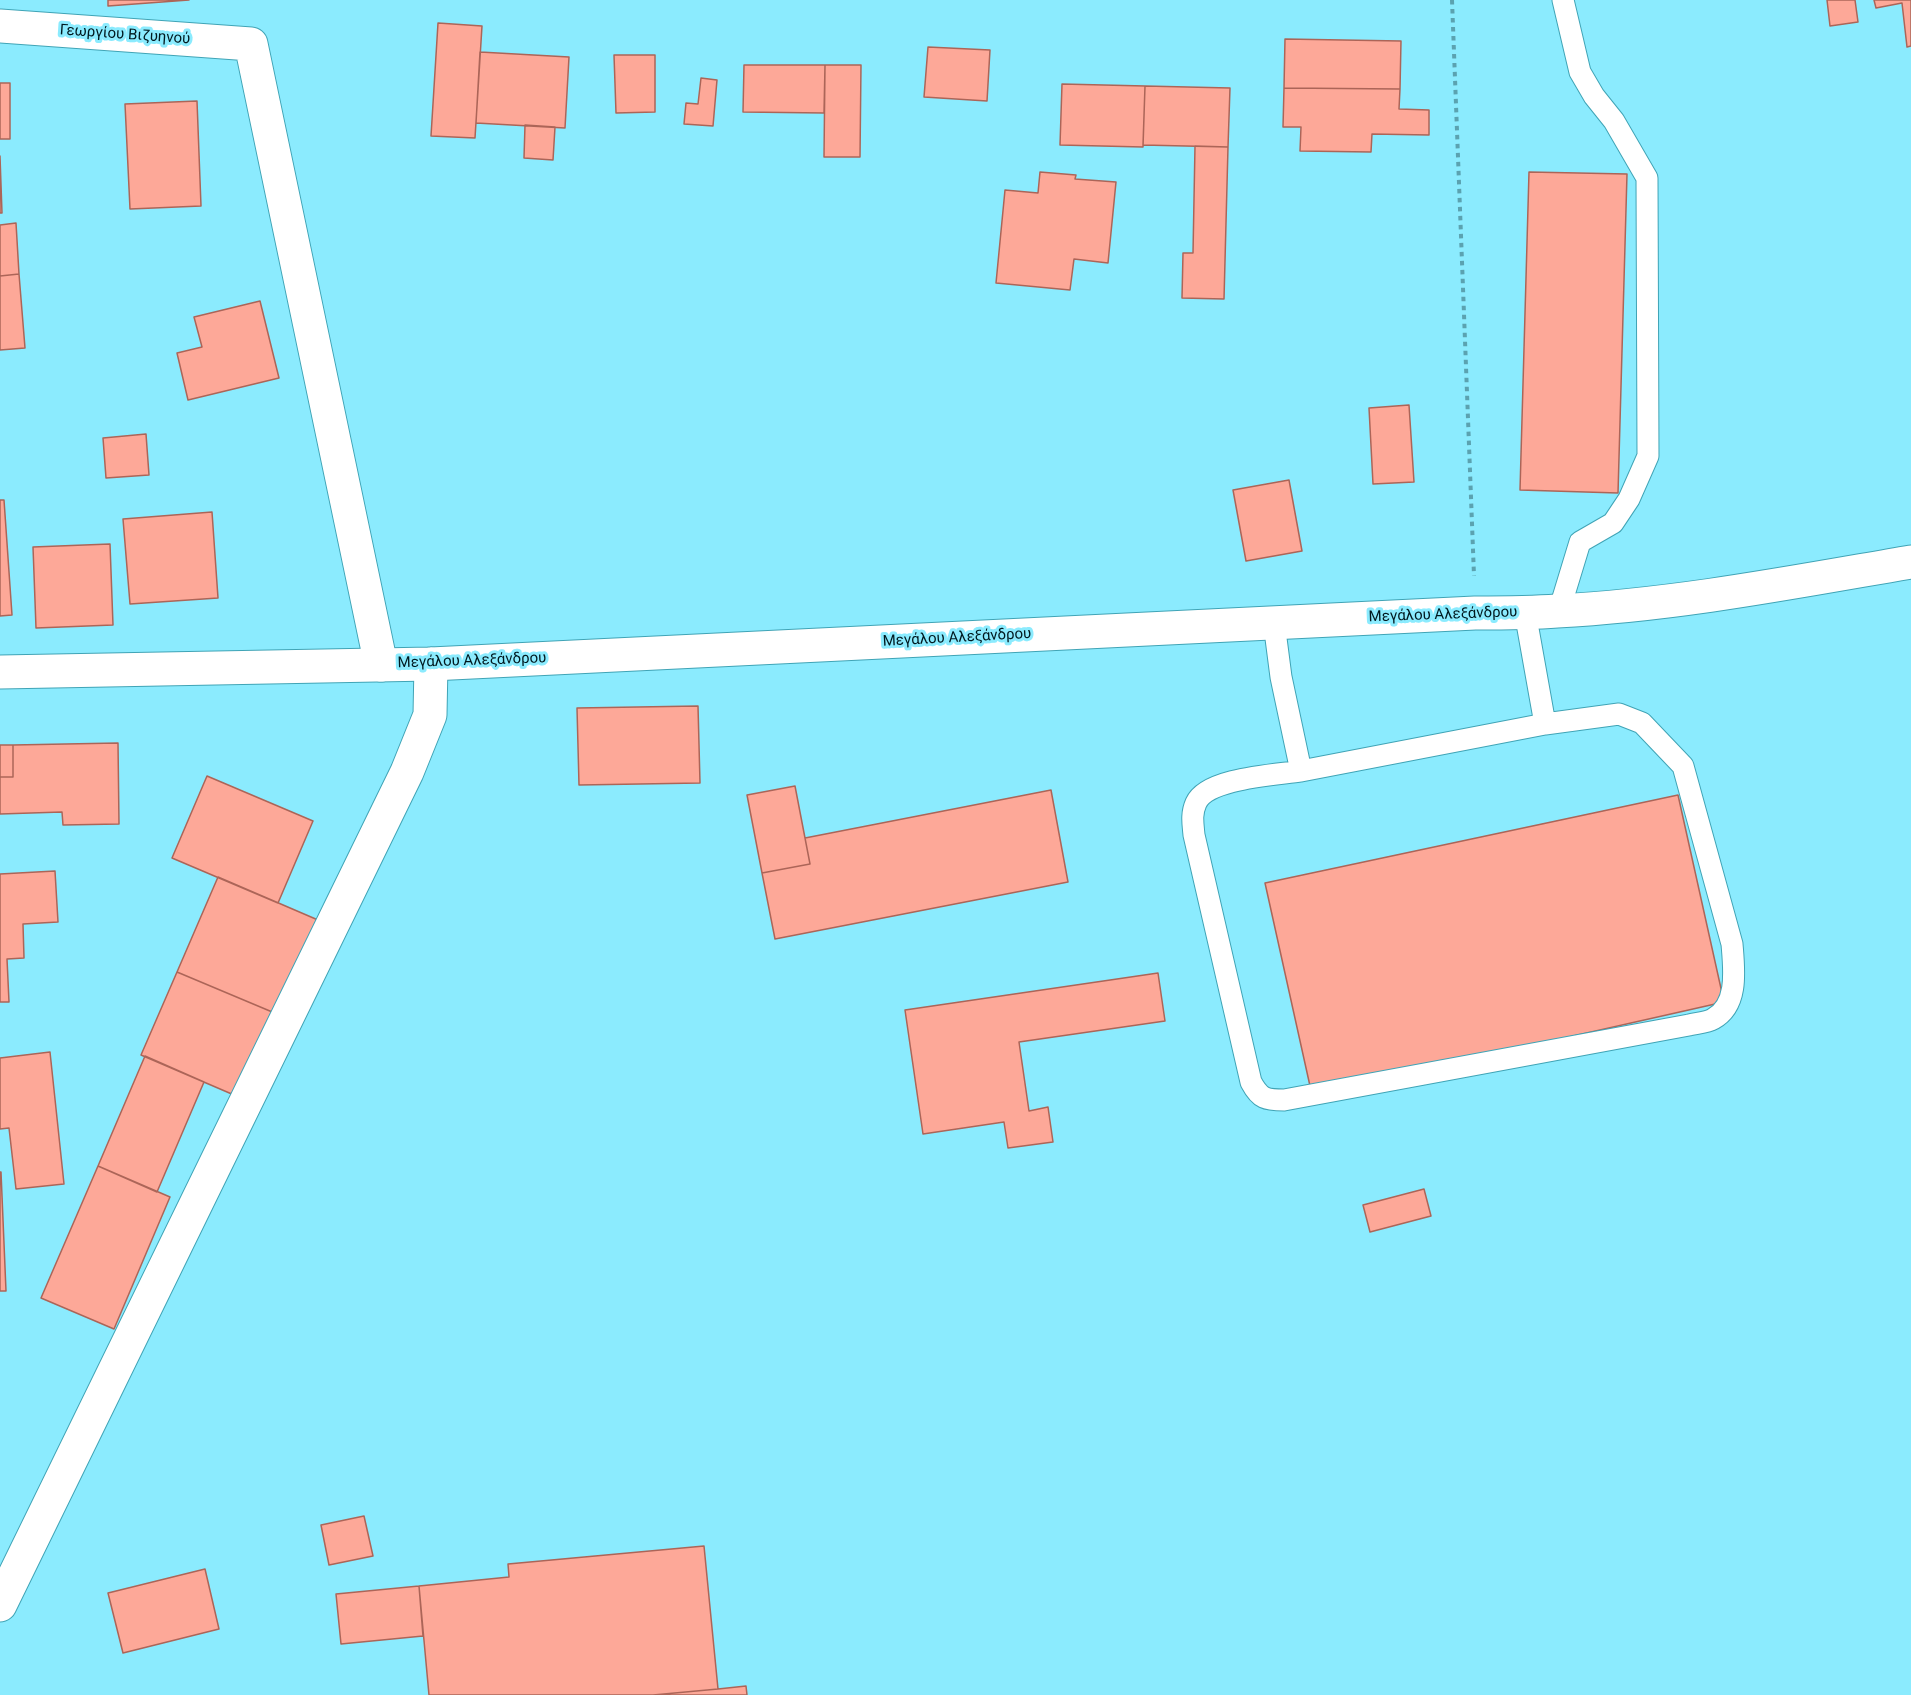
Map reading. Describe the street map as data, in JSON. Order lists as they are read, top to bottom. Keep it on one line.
{"streets":{"street":["Γεωργίου Βιζυηνού","Μεγάλου Αλεξάνδρου"]},"crossings":[["Γεωργίου Βιζυηνού","Μεγάλου Αλεξάνδρου"]]}
